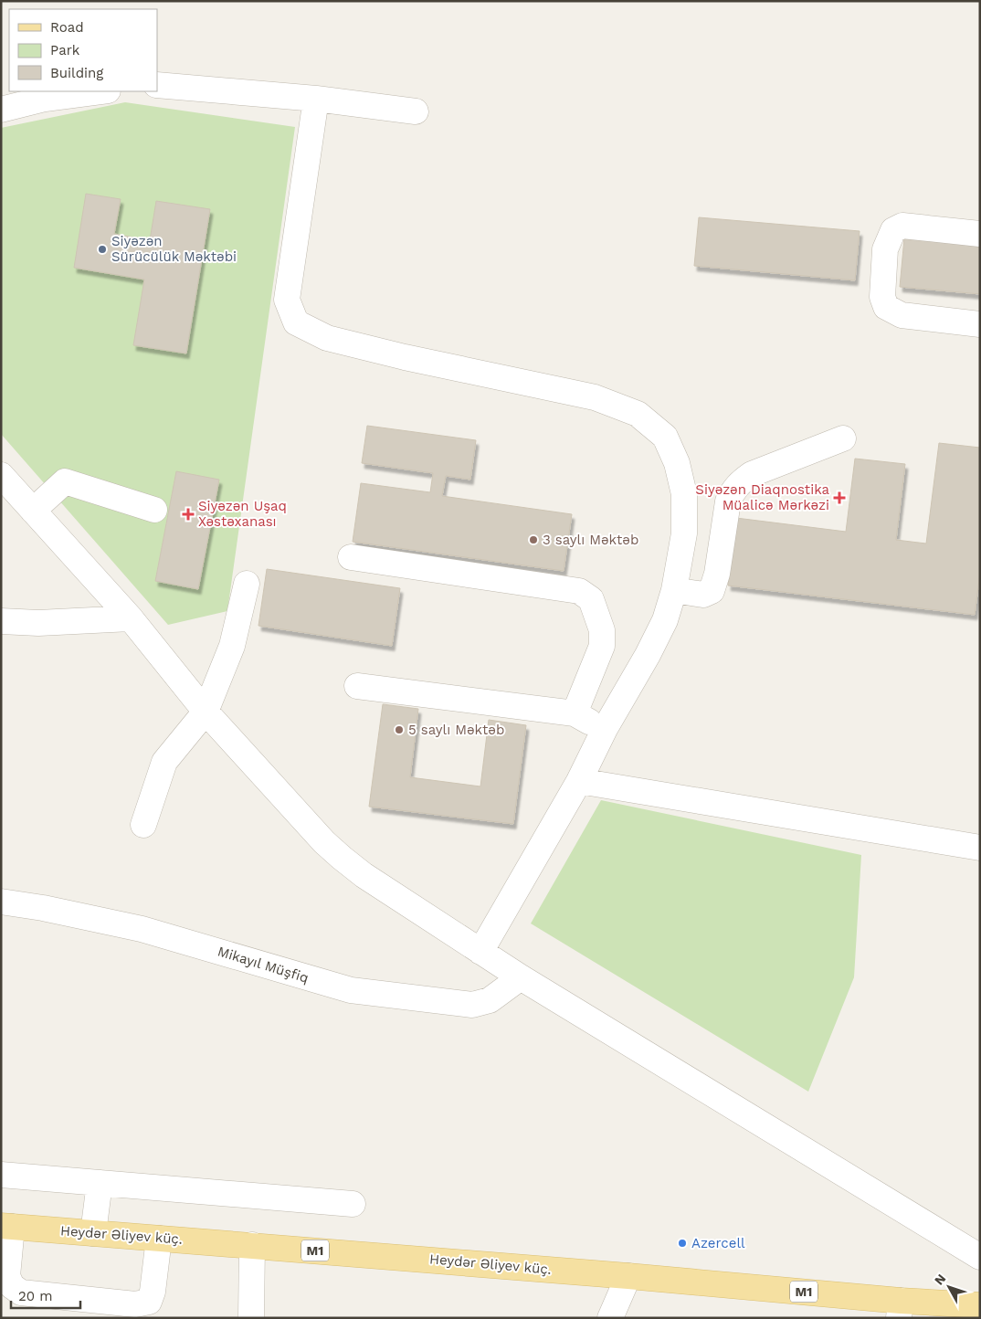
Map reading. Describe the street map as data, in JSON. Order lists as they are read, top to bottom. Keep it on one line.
{"streets":{"main road":["Heydər Əliyev küç.","M1"],"street":["Mikayıl Müşfiq"]},"places":{"other":["Siyəzən Sürücülük Məktəbi","3 saylı Məktəb","5 saylı Məktəb","Azercell"],"health":["Siyəzən Diaqnostika Müalicə Mərkəzi","Siyəzən Uşaq Xəstəxanası"]},"legend":["Road","Park","Building"],"scale_bar":"20 m","north":"top left"}
